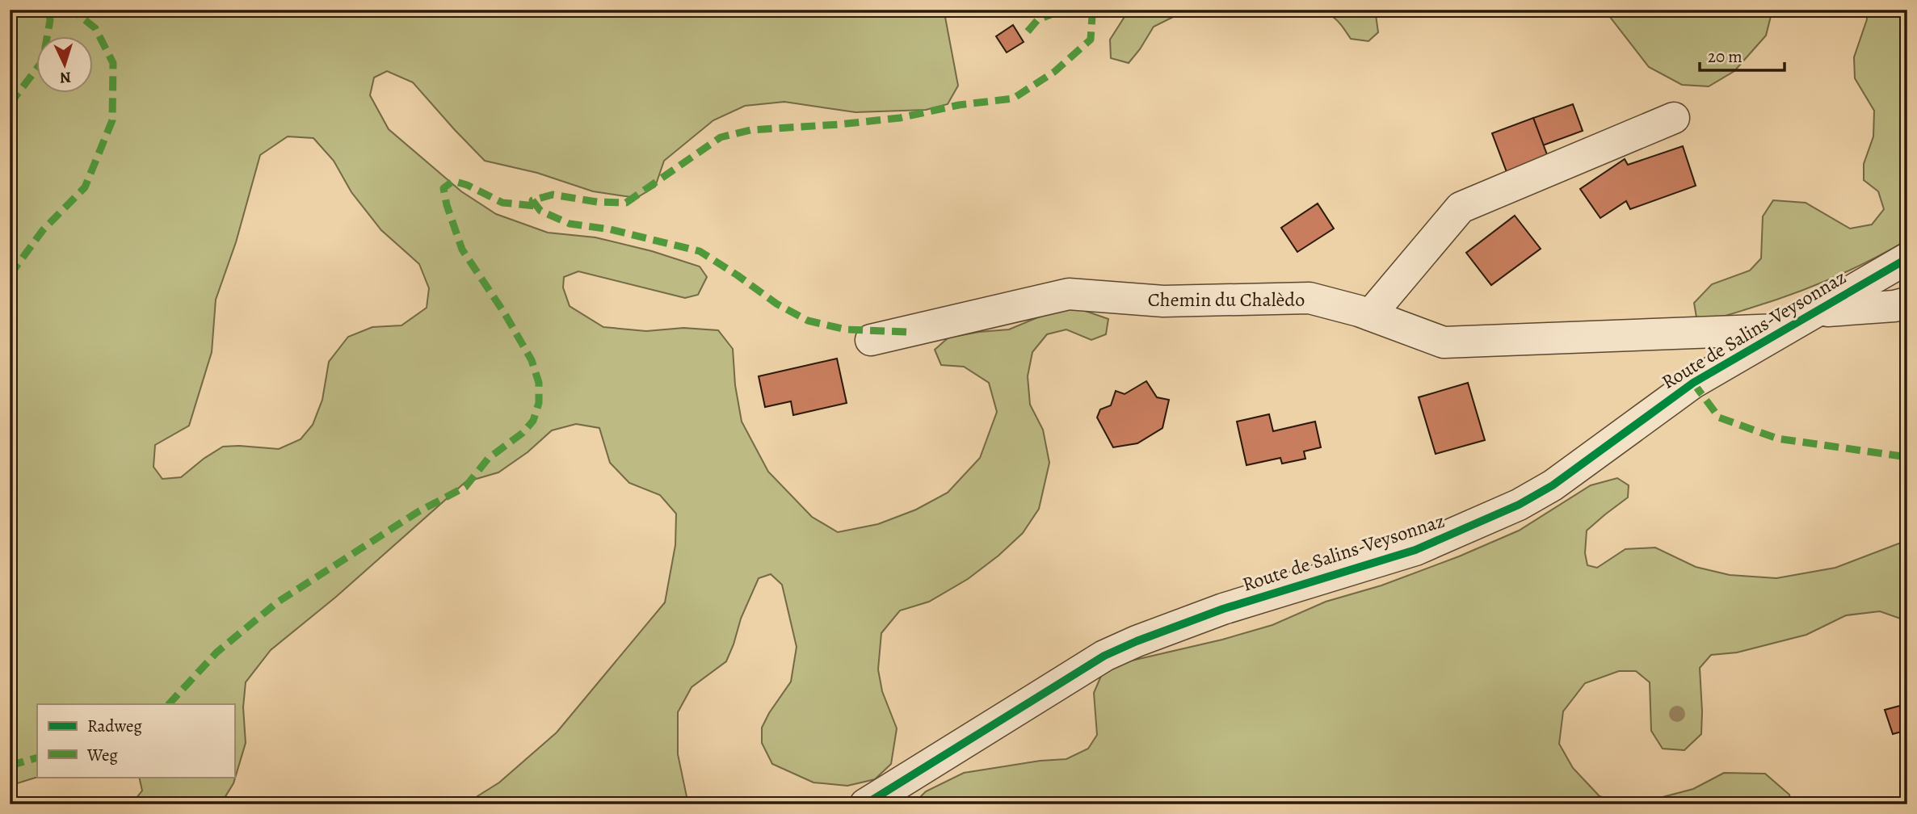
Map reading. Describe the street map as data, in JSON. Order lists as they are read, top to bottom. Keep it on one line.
{"streets":{"street":["Chemin du Chalèdo","Route de Salins-Veysonnaz"]},"crossings":[["Chemin du Chalèdo","Route de Salins-Veysonnaz"]],"legend":["Radweg","Weg"],"scale_bar":"20 m","north":"bottom"}
